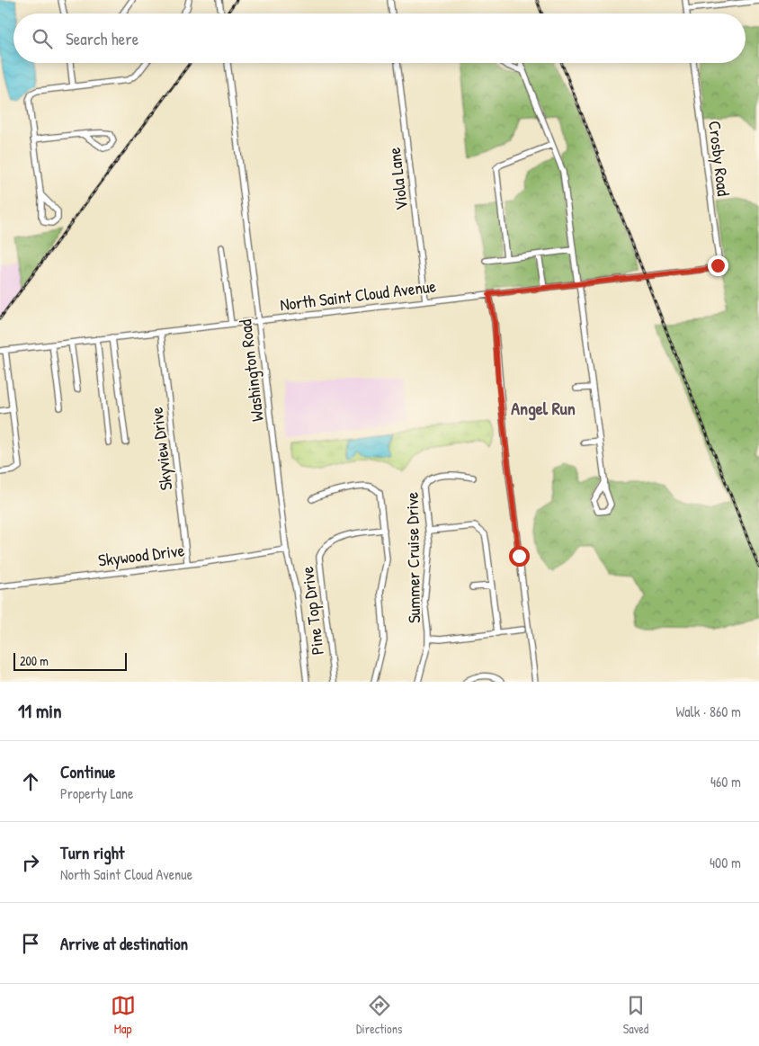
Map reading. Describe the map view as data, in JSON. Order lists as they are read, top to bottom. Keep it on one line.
{"streets":{"street":["Crosby Road","Viola Lane","North Saint Cloud Avenue","Washington Road","Skyview Drive","Skywood Drive","Summer Cruise Drive","Pine Top Drive"]},"crossings":[["Crosby Road","North Saint Cloud Avenue"],["Viola Lane","North Saint Cloud Avenue"],["North Saint Cloud Avenue","Washington Road"],["North Saint Cloud Avenue","Skyview Drive"],["Washington Road","Skywood Drive"],["Skyview Drive","Skywood Drive"]],"districts":["Angel Run"],"scale_bar":"200 m","page":{"search":"Search here","scale":"200 m","heading":["11 min","Walk · 860 m"],"list":[["Continue","Property Lane","460 m"],["Turn right","North Saint Cloud Avenue","400 m"],"Arrive at destination"],"nav":["Map","Directions","Saved"]}}
